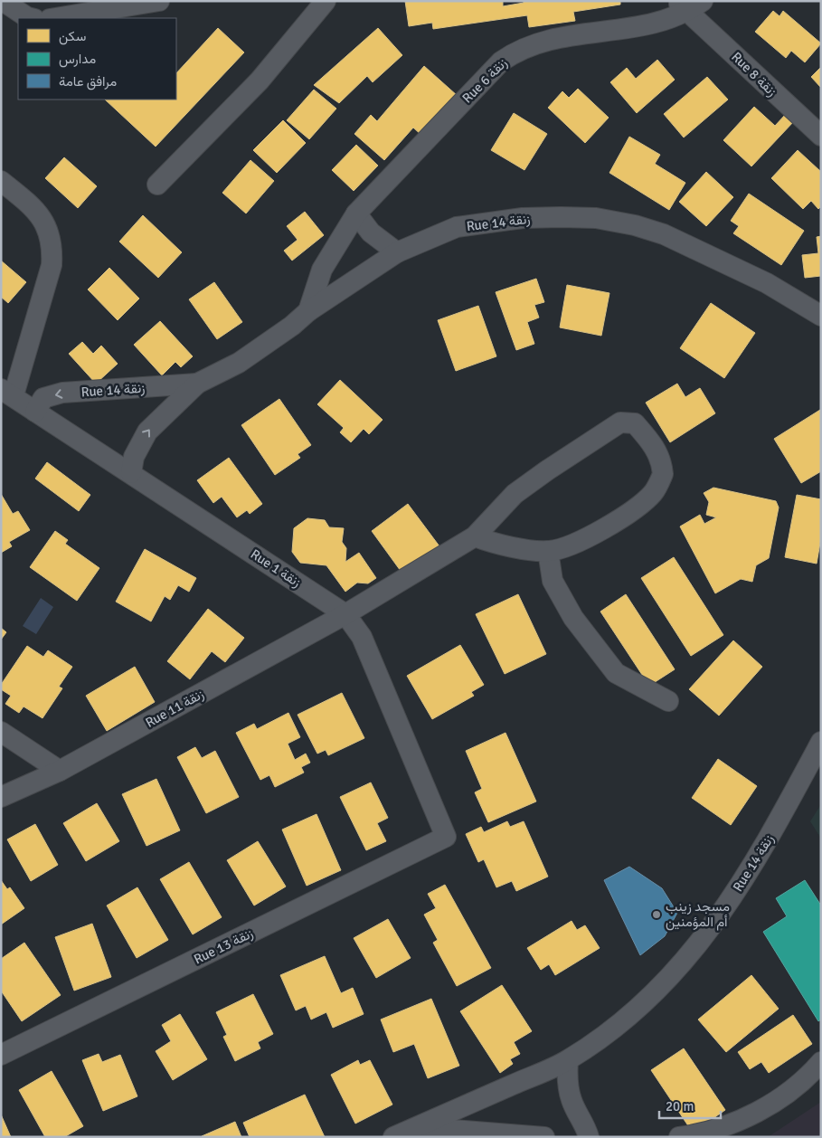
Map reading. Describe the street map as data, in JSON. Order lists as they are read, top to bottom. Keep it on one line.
{"streets":{"street":["Rue 8 زنقة","Rue 6 زنقة","Rue 14 زنقة","Rue 1 زنقة","Rue 11 زنقة","Rue 13 زنقة"]},"crossings":[["Rue 8 زنقة","Rue 6 زنقة"],["Rue 6 زنقة","Rue 14 زنقة"],["Rue 14 زنقة","Rue 1 زنقة"],["Rue 1 زنقة","Rue 11 زنقة"],["Rue 1 زنقة","Rue 13 زنقة"]],"places":["مسجد زينب أم المؤمنين"],"legend":["سكن","مدارس","مرافق عامة"],"scale_bar":"20 m"}
